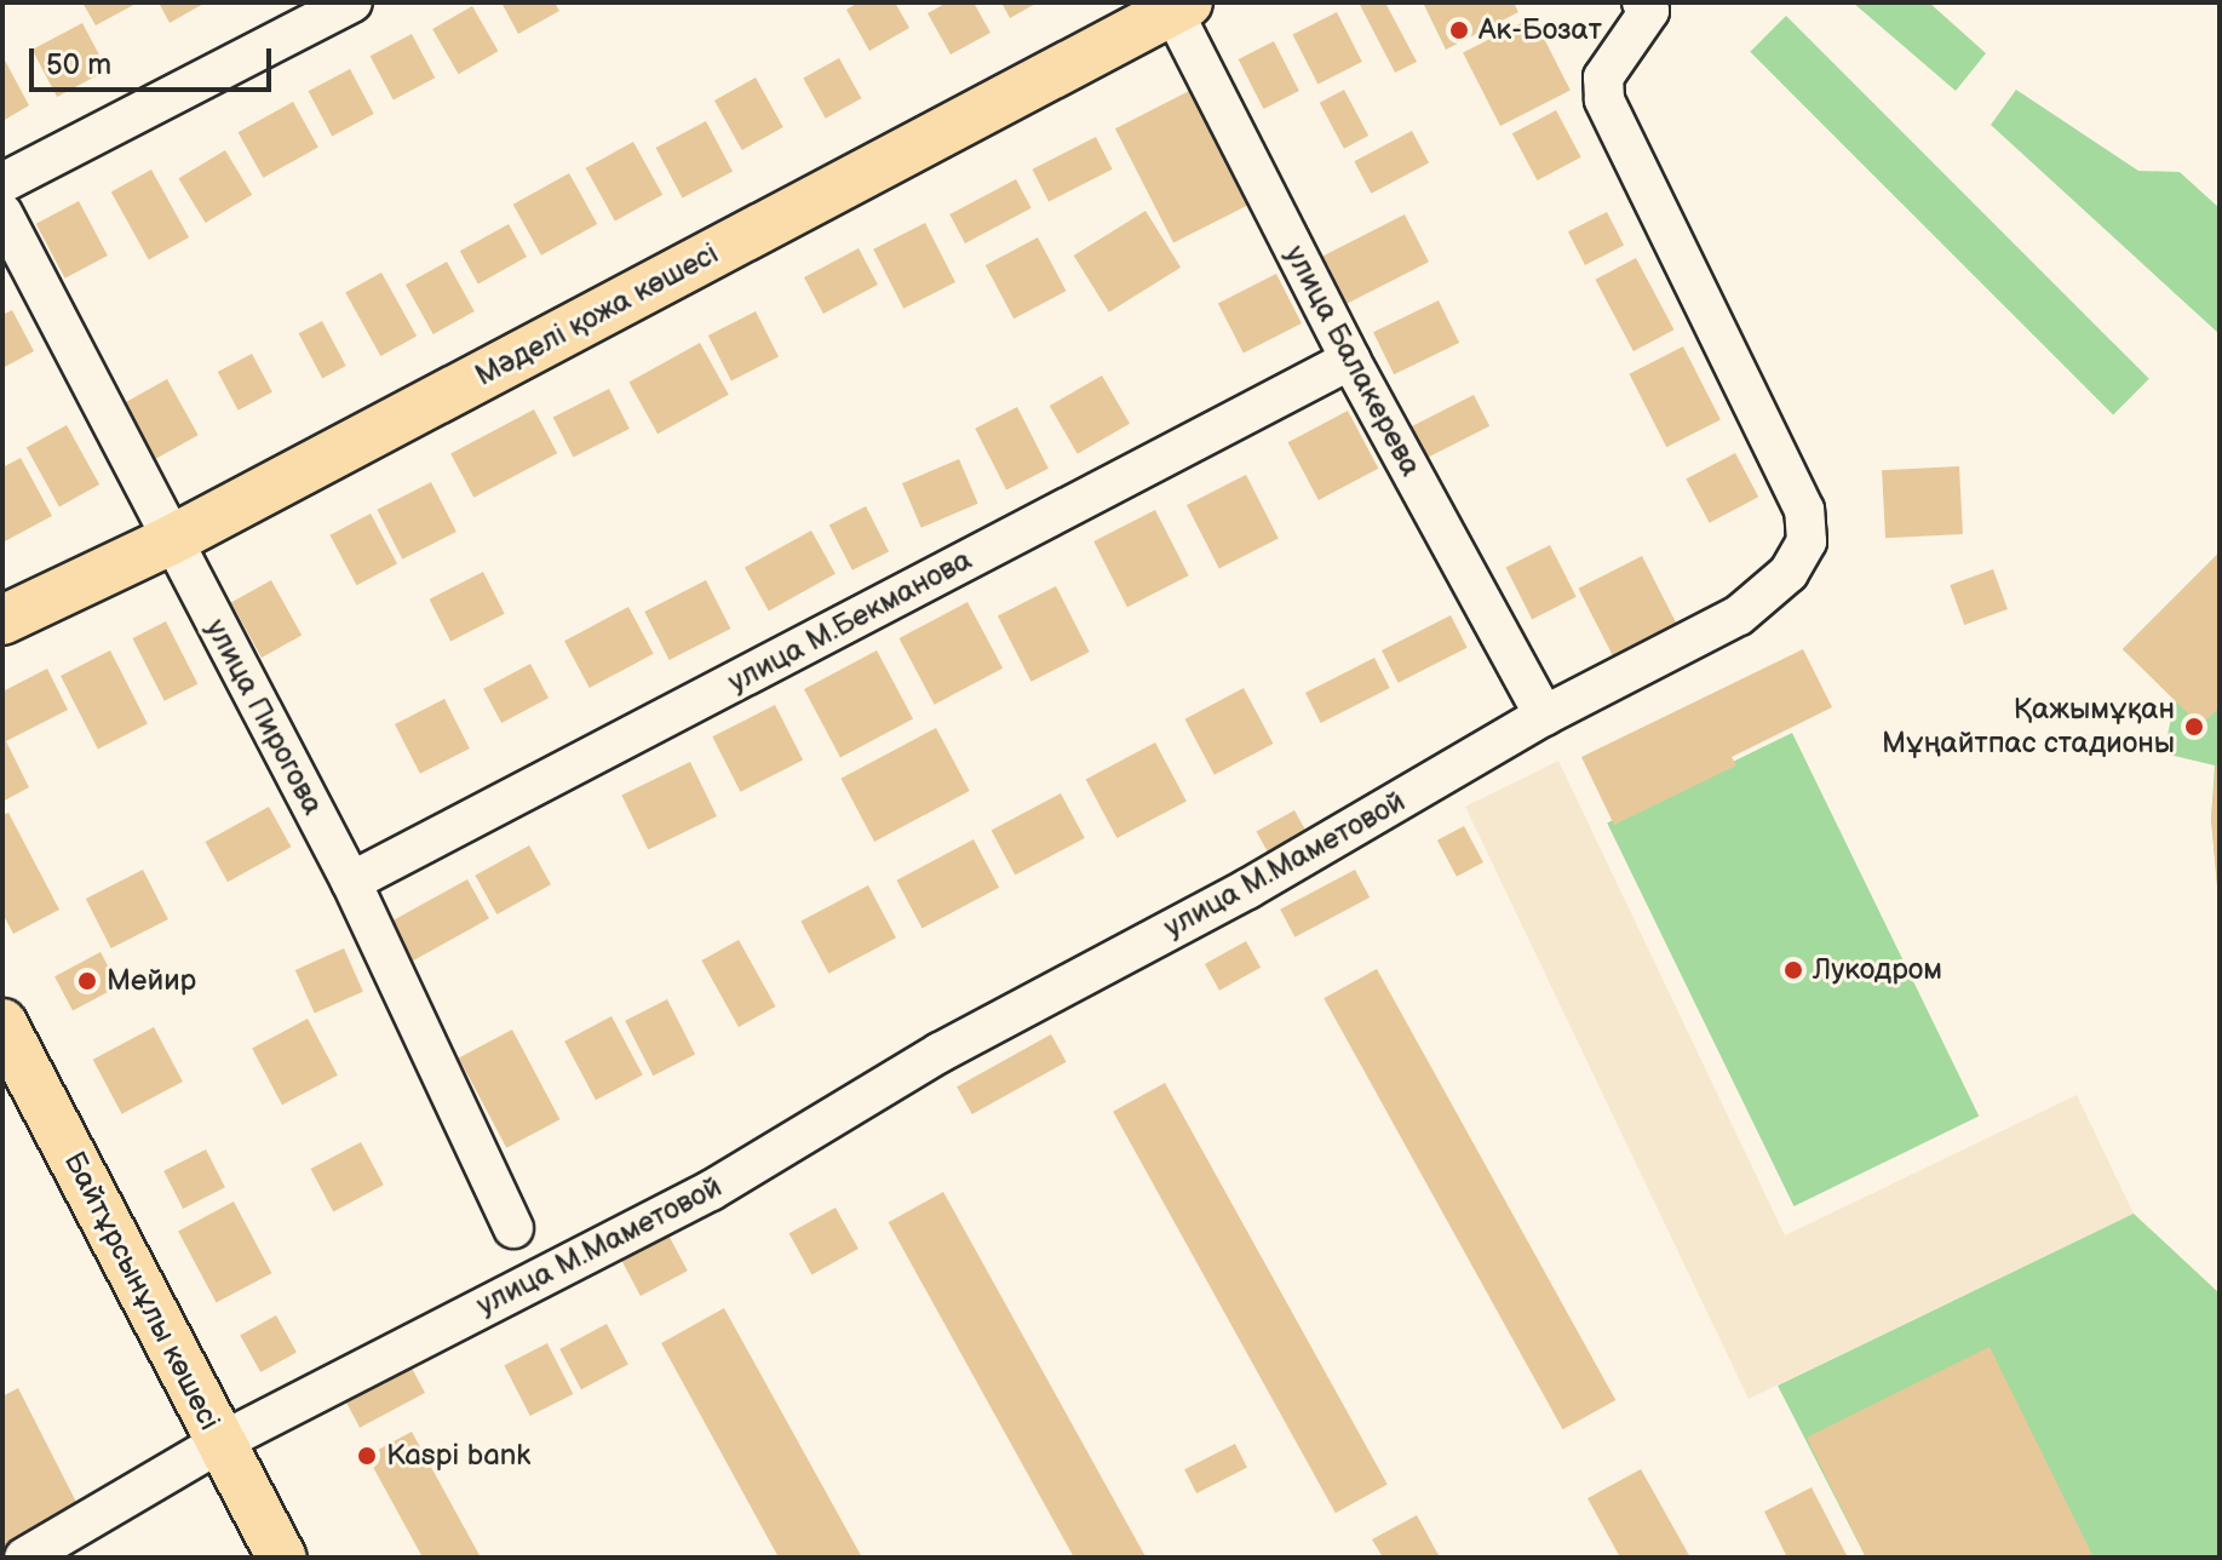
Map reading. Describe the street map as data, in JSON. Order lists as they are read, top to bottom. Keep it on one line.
{"streets":{"main road":["Мәделі қожа көшесі","Байтұрсынұлы көшесі"],"street":["улица Балакерева","улица М.Бекманова","улица Пирогова","улица М.Маметовой"]},"crossings":[["Мәделі қожа көшесі","улица Балакерева"],["Мәделі қожа көшесі","улица Пирогова"],["улица Балакерева","улица М.Бекманова"],["улица Балакерева","улица М.Маметовой"],["улица М.Бекманова","улица Пирогова"],["улица М.Маметовой","Байтұрсынұлы көшесі"]],"places":["Ак-Бозат","Қажымұқан Мұңайтпас стадионы","Лукодром","Мейир","Kaspi bank"],"scale_bar":"50 m"}
